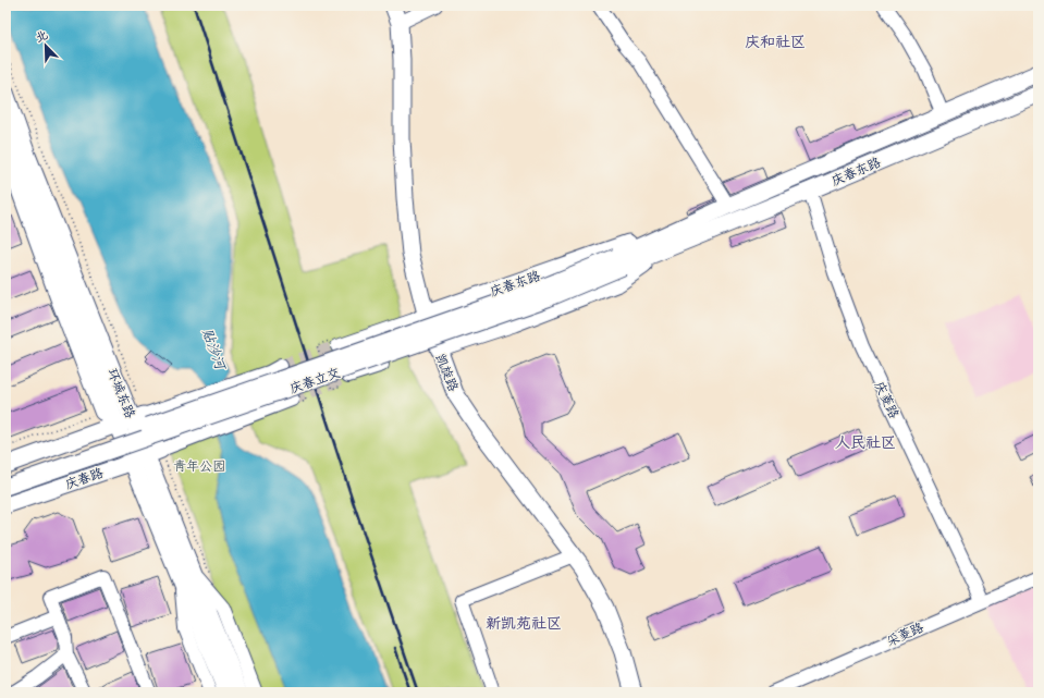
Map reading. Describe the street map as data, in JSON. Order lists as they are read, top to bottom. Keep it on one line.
{"streets":{"main road":["庆春东路","凯旋路","庆春立交","环城东路","庆春路"],"street":["庆菱路","采菱路"]},"crossings":[["庆春东路","凯旋路"],["庆春东路","庆春立交"],["庆春东路","庆菱路"],["环城东路","庆春路"],["庆菱路","采菱路"]],"districts":["庆和社区","人民社区","新凯苑社区"],"water":["贴沙河"],"parks":["青年公园"],"north":"top left"}
